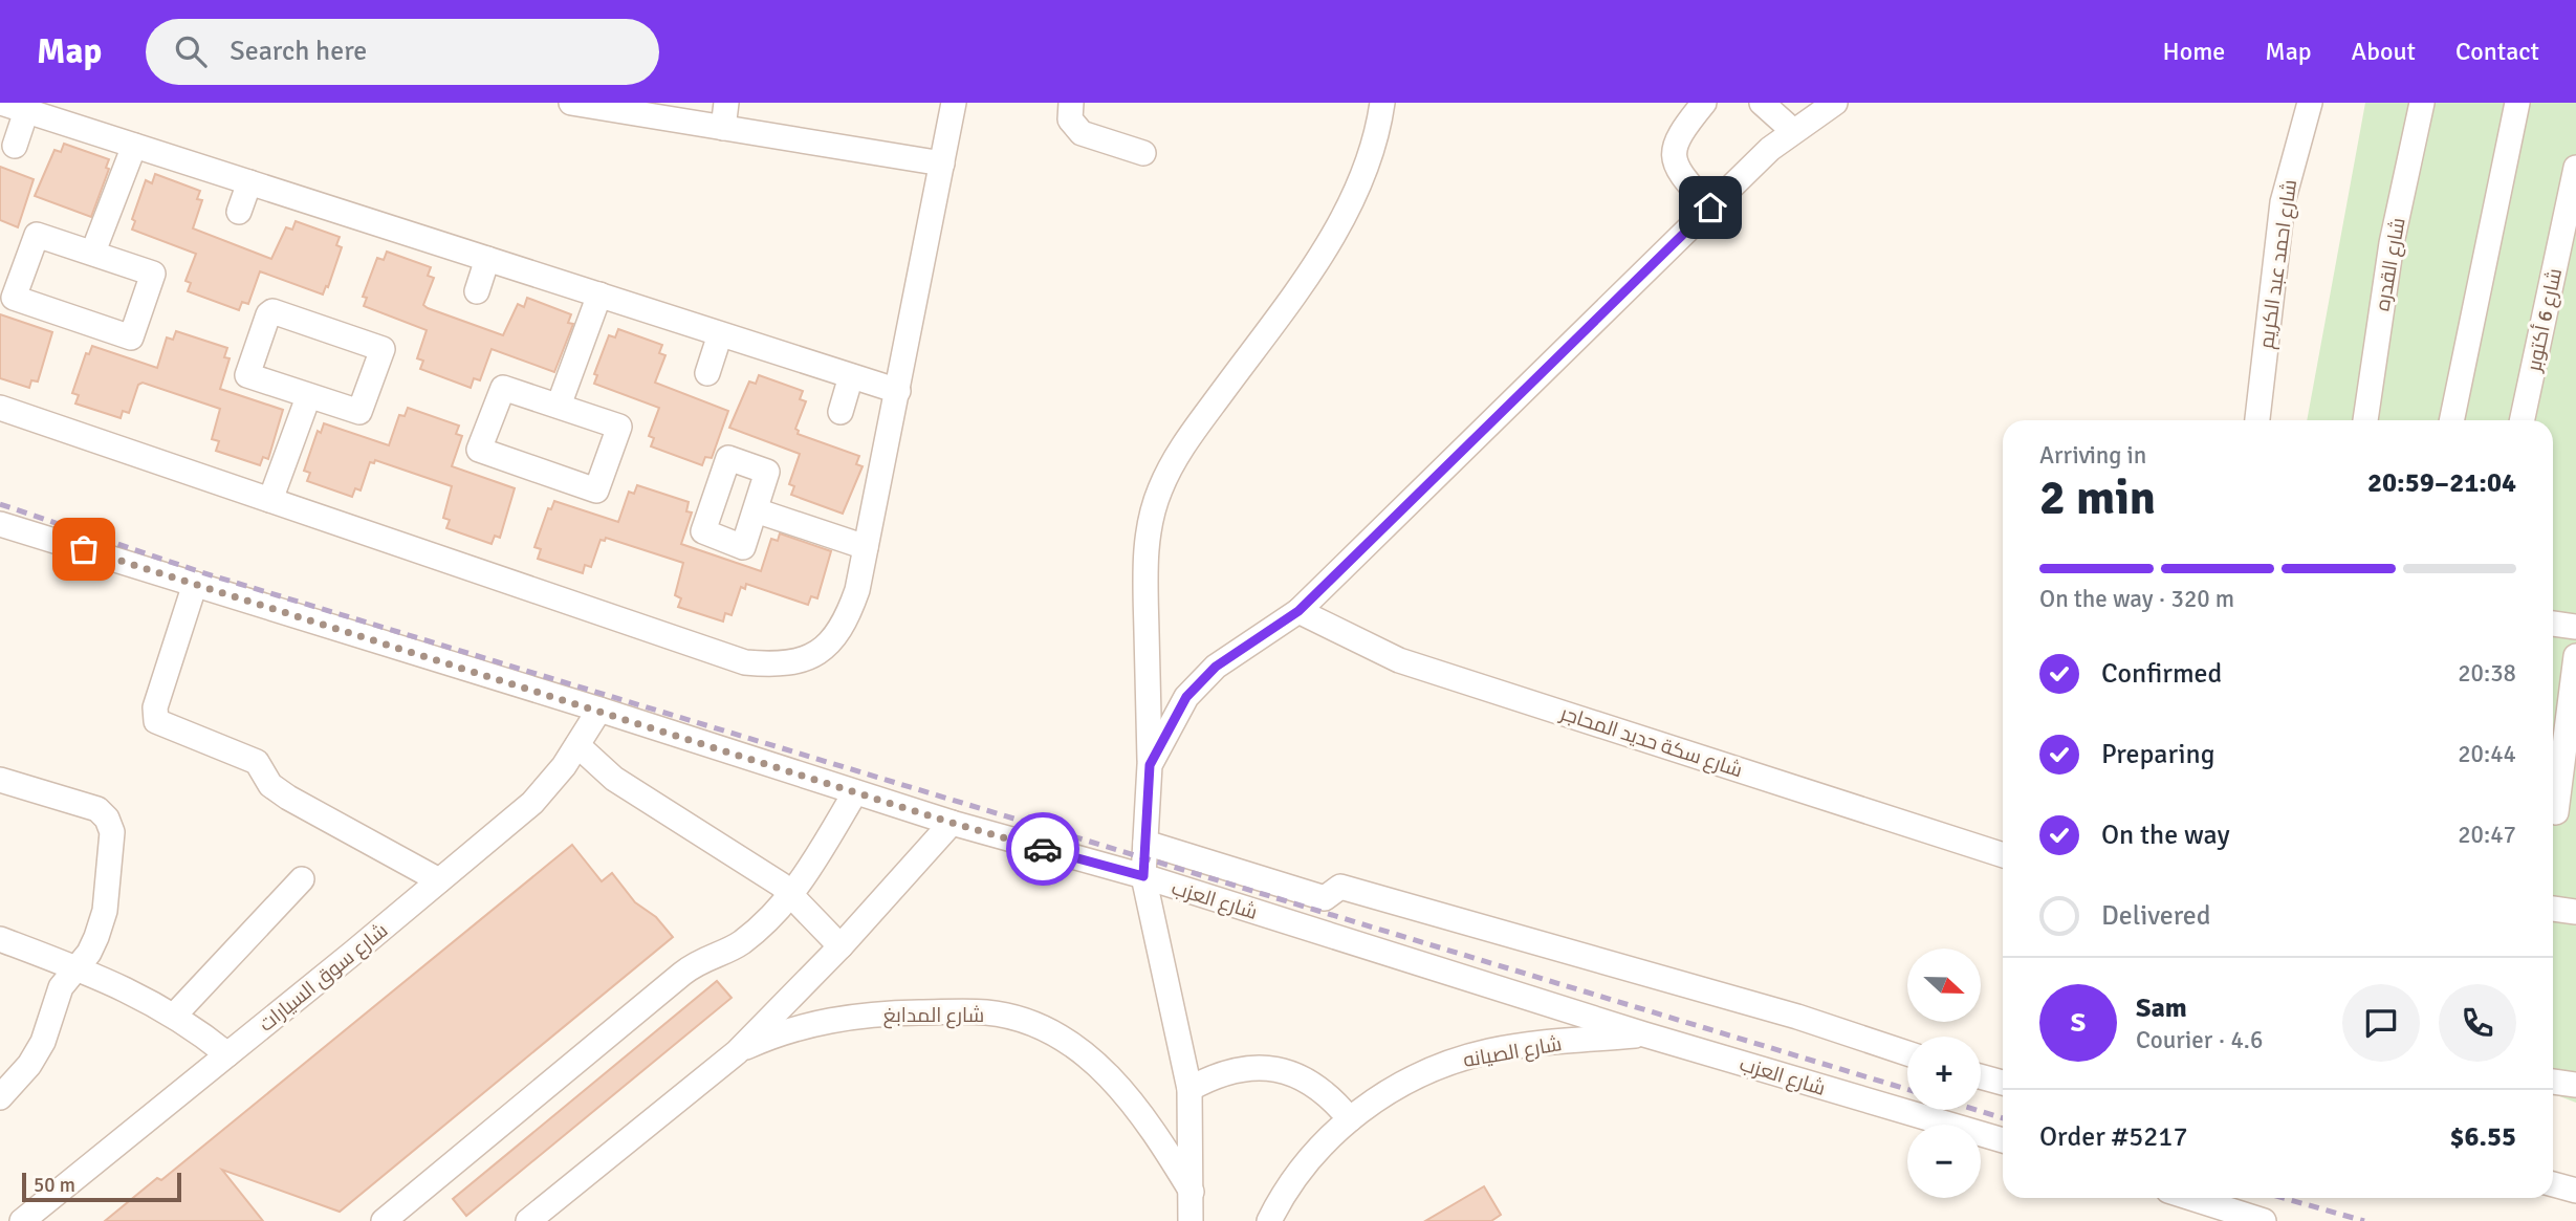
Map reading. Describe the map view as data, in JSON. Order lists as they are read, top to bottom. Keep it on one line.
{"streets":{"street":["شارع احمد عبد الكريم","شارع القدره","شارع 6 أكتوبر","شارع سكة حديد المحاجر","شارع العزب","شارع سوق السيارات","شارع المدابغ","شارع الصيانه"]},"crossings":[["شارع العزب","شارع سوق السيارات"],["شارع العزب","شارع المدابغ"],["شارع العزب","شارع الصيانه"]],"scale_bar":"50 m","north":"right","page":{"header":"Map","search":"Search here","nav":["Home","Map","About","Contact"],"heading":["2 min","Arriving in","20:59–21:04"],"panel":["Sam","Courier · 4.6","Order #5217","$6.55"],"bar":"On the way · 320 m","list":[["Confirmed","20:38"],["Preparing","20:44"],["On the way","20:47"],"Delivered"],"map_buttons":["+","−"],"round":"S","scale":"50 m"}}
